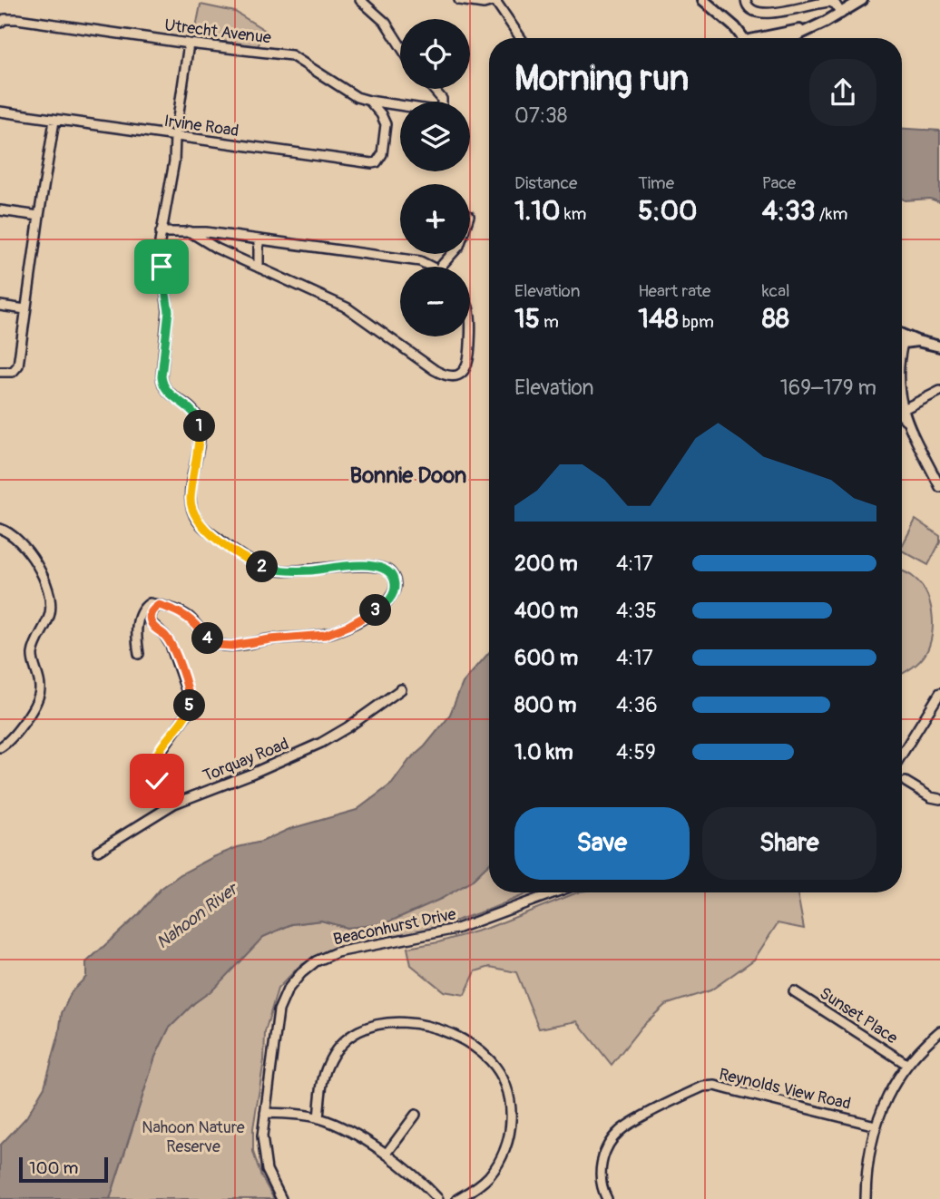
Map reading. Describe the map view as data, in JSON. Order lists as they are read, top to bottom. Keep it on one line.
{"streets":{"street":["Utrecht Avenue","Irvine Road","Torquay Road","Beaconhurst Drive","Sunset Place","Reynolds View Road"]},"crossings":[["Utrecht Avenue","Irvine Road"]],"districts":["Bonnie Doon"],"water":["Nahoon River"],"parks":["Nahoon Nature Reserve"],"scale_bar":"100 m","page":{"map_buttons":["+","−"],"heading":["Morning run","07:38"],"stats":[["Distance","1.10 km"],["Time","5:00"],["Pace","4:33 /km"],["Elevation","15 m"],["Heart rate","148 bpm"],["kcal","88"]],"chart":["Elevation","169–179 m"],"pins":["1","2","3","4","5"],"list":[{"name":"200 m","note":"4:17"},{"name":"400 m","note":"4:35"},{"name":"600 m","note":"4:17"},{"name":"800 m","note":"4:36"},{"name":"1.0 km","note":"4:59"}],"buttons":["Save","Share"],"scale":"100 m"}}
